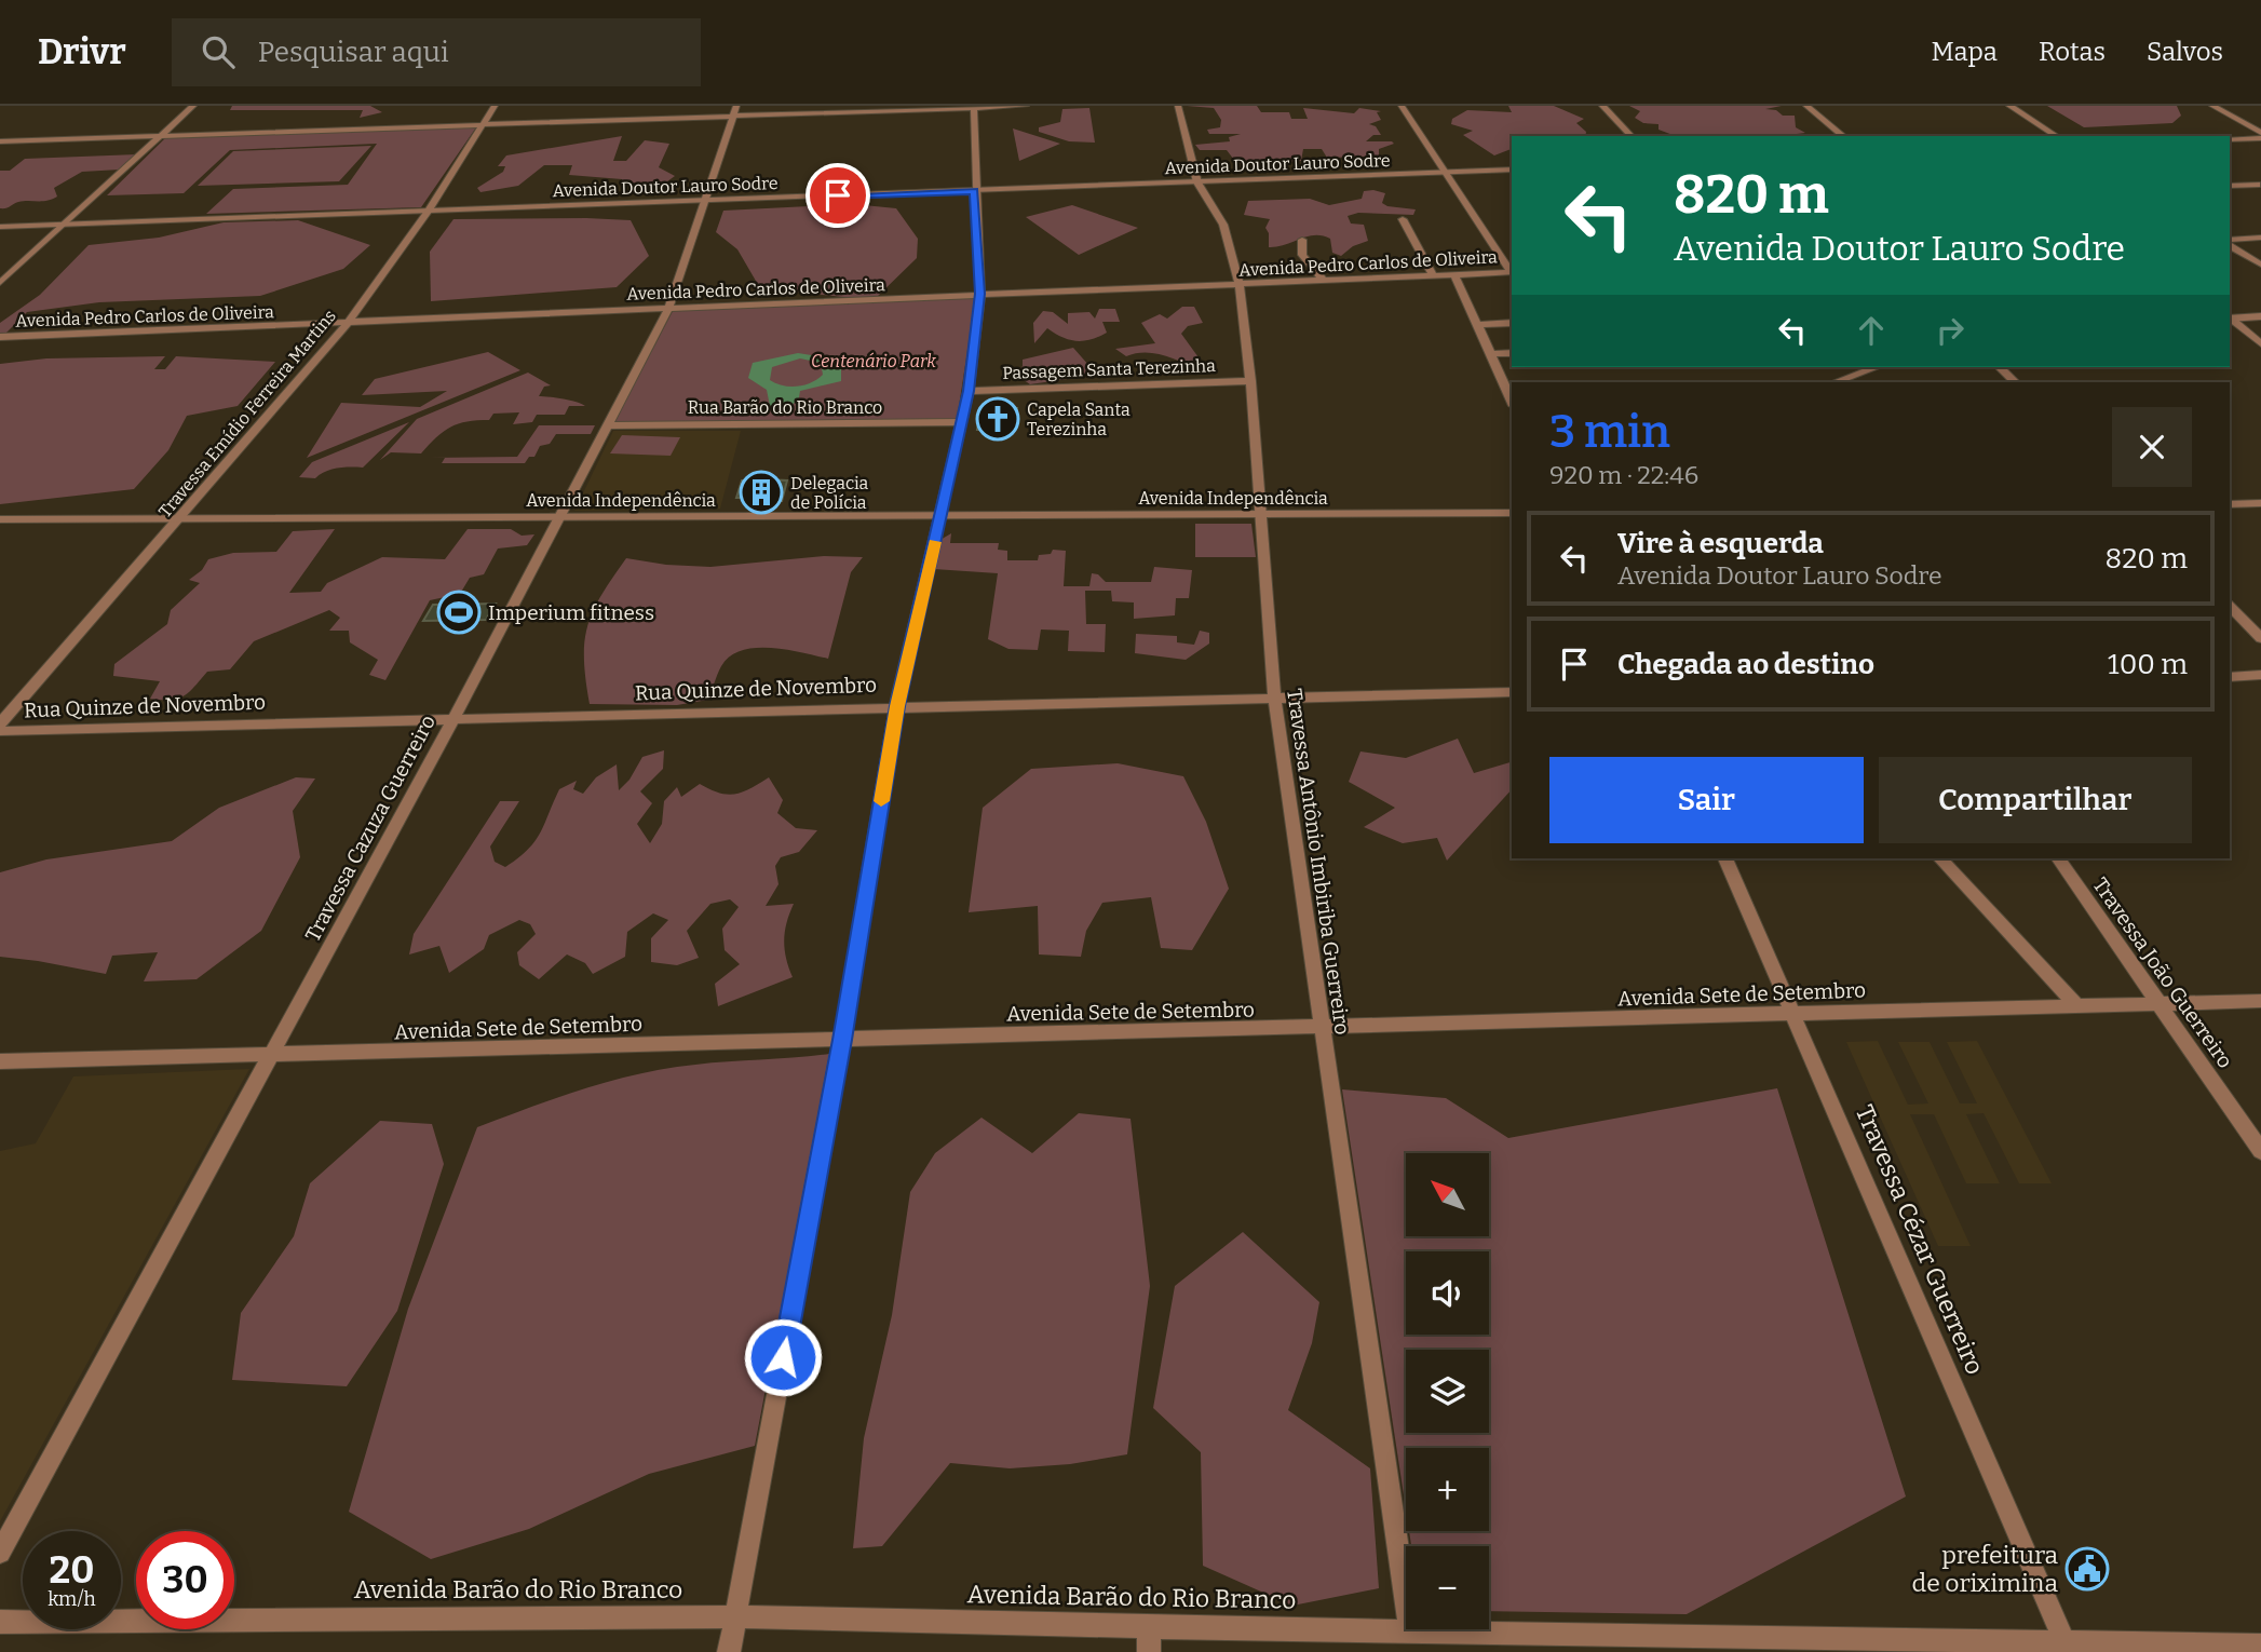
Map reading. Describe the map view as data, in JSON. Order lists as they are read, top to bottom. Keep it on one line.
{"streets":{"street":["Avenida Doutor Lauro Sodre","Avenida Pedro Carlos de Oliveira","Passagem Santa Terezinha","Rua Barão do Rio Branco","Travessa Emídio Ferreira Martins","Avenida Independência","Rua Quinze de Novembro","Travessa Cazuza Guerreiro","Travessa Antônio Imbiriba Guerreiro","Travessa João Guerreiro","Avenida Sete de Setembro","Travessa Cézar Guerreiro","Avenida Barão do Rio Branco"]},"crossings":[["Avenida Doutor Lauro Sodre","Travessa Emídio Ferreira Martins"],["Avenida Doutor Lauro Sodre","Travessa Cazuza Guerreiro"],["Avenida Doutor Lauro Sodre","Travessa Antônio Imbiriba Guerreiro"],["Avenida Pedro Carlos de Oliveira","Travessa Emídio Ferreira Martins"],["Avenida Pedro Carlos de Oliveira","Travessa Cazuza Guerreiro"],["Avenida Pedro Carlos de Oliveira","Travessa Antônio Imbiriba Guerreiro"],["Passagem Santa Terezinha","Travessa Antônio Imbiriba Guerreiro"],["Rua Barão do Rio Branco","Travessa Cazuza Guerreiro"],["Travessa Emídio Ferreira Martins","Avenida Independência"],["Avenida Independência","Travessa Cazuza Guerreiro"],["Avenida Independência","Travessa Antônio Imbiriba Guerreiro"],["Rua Quinze de Novembro","Travessa Cazuza Guerreiro"],["Rua Quinze de Novembro","Travessa Antônio Imbiriba Guerreiro"],["Travessa Cazuza Guerreiro","Avenida Sete de Setembro"],["Travessa Antônio Imbiriba Guerreiro","Avenida Sete de Setembro"],["Travessa João Guerreiro","Avenida Sete de Setembro"],["Avenida Sete de Setembro","Travessa Cézar Guerreiro"],["Travessa Cézar Guerreiro","Avenida Barão do Rio Branco"]],"parks":["Centenário Park"],"places":{"church":["Capela Santa Terezinha"],"building":["Delegacia de Polícia"],"sports":["Imperium fitness"],"public building":["prefeitura de oriximina"]},"north":"top left","page":{"header":"Drivr","search":"Pesquisar aqui","nav":["Mapa","Rotas","Salvos"],"turn":["820 m","Avenida Doutor Lauro Sodre"],"heading":["3 min","920 m · 22:46"],"list":[{"name":"Vire à esquerda","note":"Avenida Doutor Lauro Sodre","value":"820 m"},{"name":"Chegada ao destino","value":"100 m"}],"buttons":["Sair","Compartilhar"],"map_buttons":["+","−"],"speed":"20 km/h","limit":"30"}}
